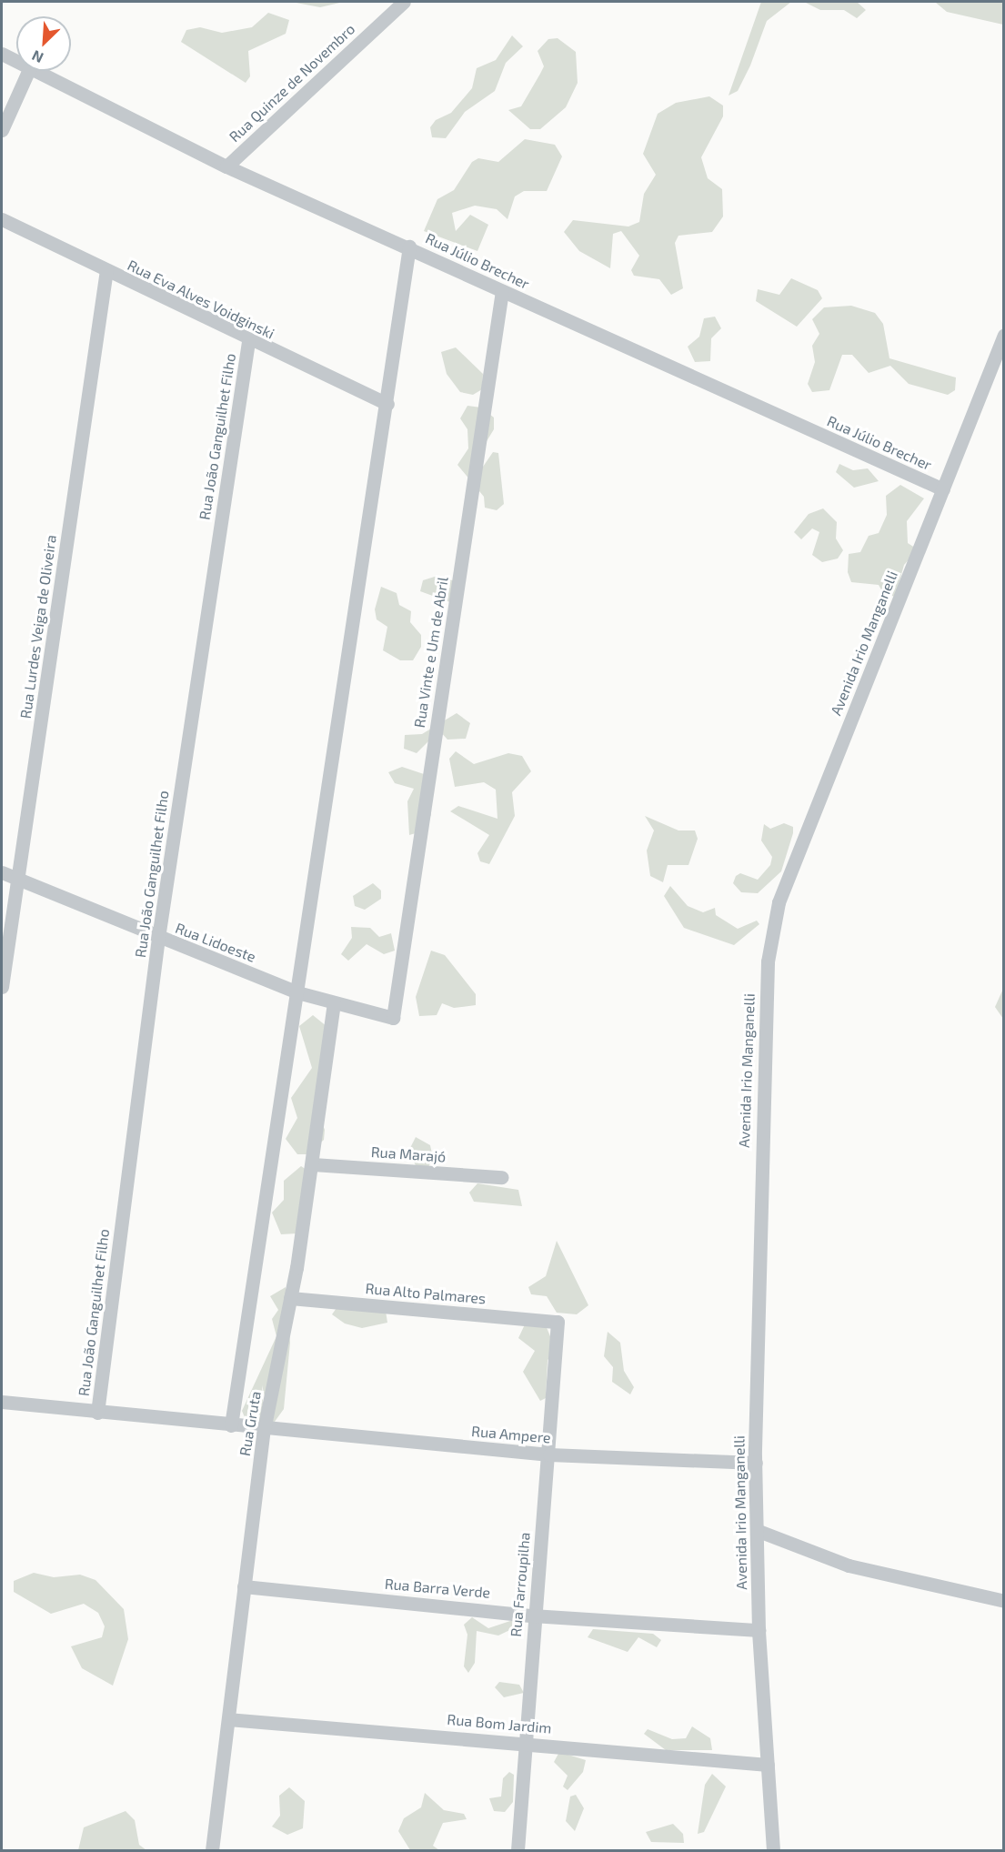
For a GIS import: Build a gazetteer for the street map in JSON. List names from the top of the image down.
{
  "streets": {
    "street": [
      "Rua Quinze de Novembro",
      "Rua Júlio Brecher",
      "Rua Eva Alves Voidginski",
      "Rua João Ganguilhet Filho",
      "Rua Lurdes Veiga de Oliveira",
      "Avenida Irio Manganelli",
      "Rua Vinte e Um de Abril",
      "Rua Lidoeste",
      "Rua Marajó",
      "Rua Alto Palmares",
      "Rua Gruta",
      "Rua Ampere",
      "Rua Farroupilha",
      "Rua Barra Verde",
      "Rua Bom Jardim"
    ]
  },
  "crossings": [
    ["Rua Quinze de Novembro", "Rua Júlio Brecher"],
    ["Rua Júlio Brecher", "Avenida Irio Manganelli"],
    ["Rua Júlio Brecher", "Rua Vinte e Um de Abril"],
    ["Rua Júlio Brecher", "Rua Gruta"],
    ["Rua Eva Alves Voidginski", "Rua João Ganguilhet Filho"],
    ["Rua Eva Alves Voidginski", "Rua Lurdes Veiga de Oliveira"],
    ["Rua Eva Alves Voidginski", "Rua Gruta"],
    ["Rua João Ganguilhet Filho", "Rua Lidoeste"],
    ["Rua João Ganguilhet Filho", "Rua Ampere"],
    ["Rua Lurdes Veiga de Oliveira", "Rua Lidoeste"],
    ["Avenida Irio Manganelli", "Rua Ampere"],
    ["Avenida Irio Manganelli", "Rua Barra Verde"],
    ["Avenida Irio Manganelli", "Rua Bom Jardim"],
    ["Rua Vinte e Um de Abril", "Rua Lidoeste"],
    ["Rua Lidoeste", "Rua Gruta"],
    ["Rua Marajó", "Rua Gruta"],
    ["Rua Alto Palmares", "Rua Gruta"],
    ["Rua Alto Palmares", "Rua Farroupilha"],
    ["Rua Gruta", "Rua Ampere"],
    ["Rua Gruta", "Rua Barra Verde"],
    ["Rua Gruta", "Rua Bom Jardim"],
    ["Rua Ampere", "Rua Farroupilha"],
    ["Rua Farroupilha", "Rua Barra Verde"],
    ["Rua Farroupilha", "Rua Bom Jardim"]
  ],
  "north": "bottom left"
}
